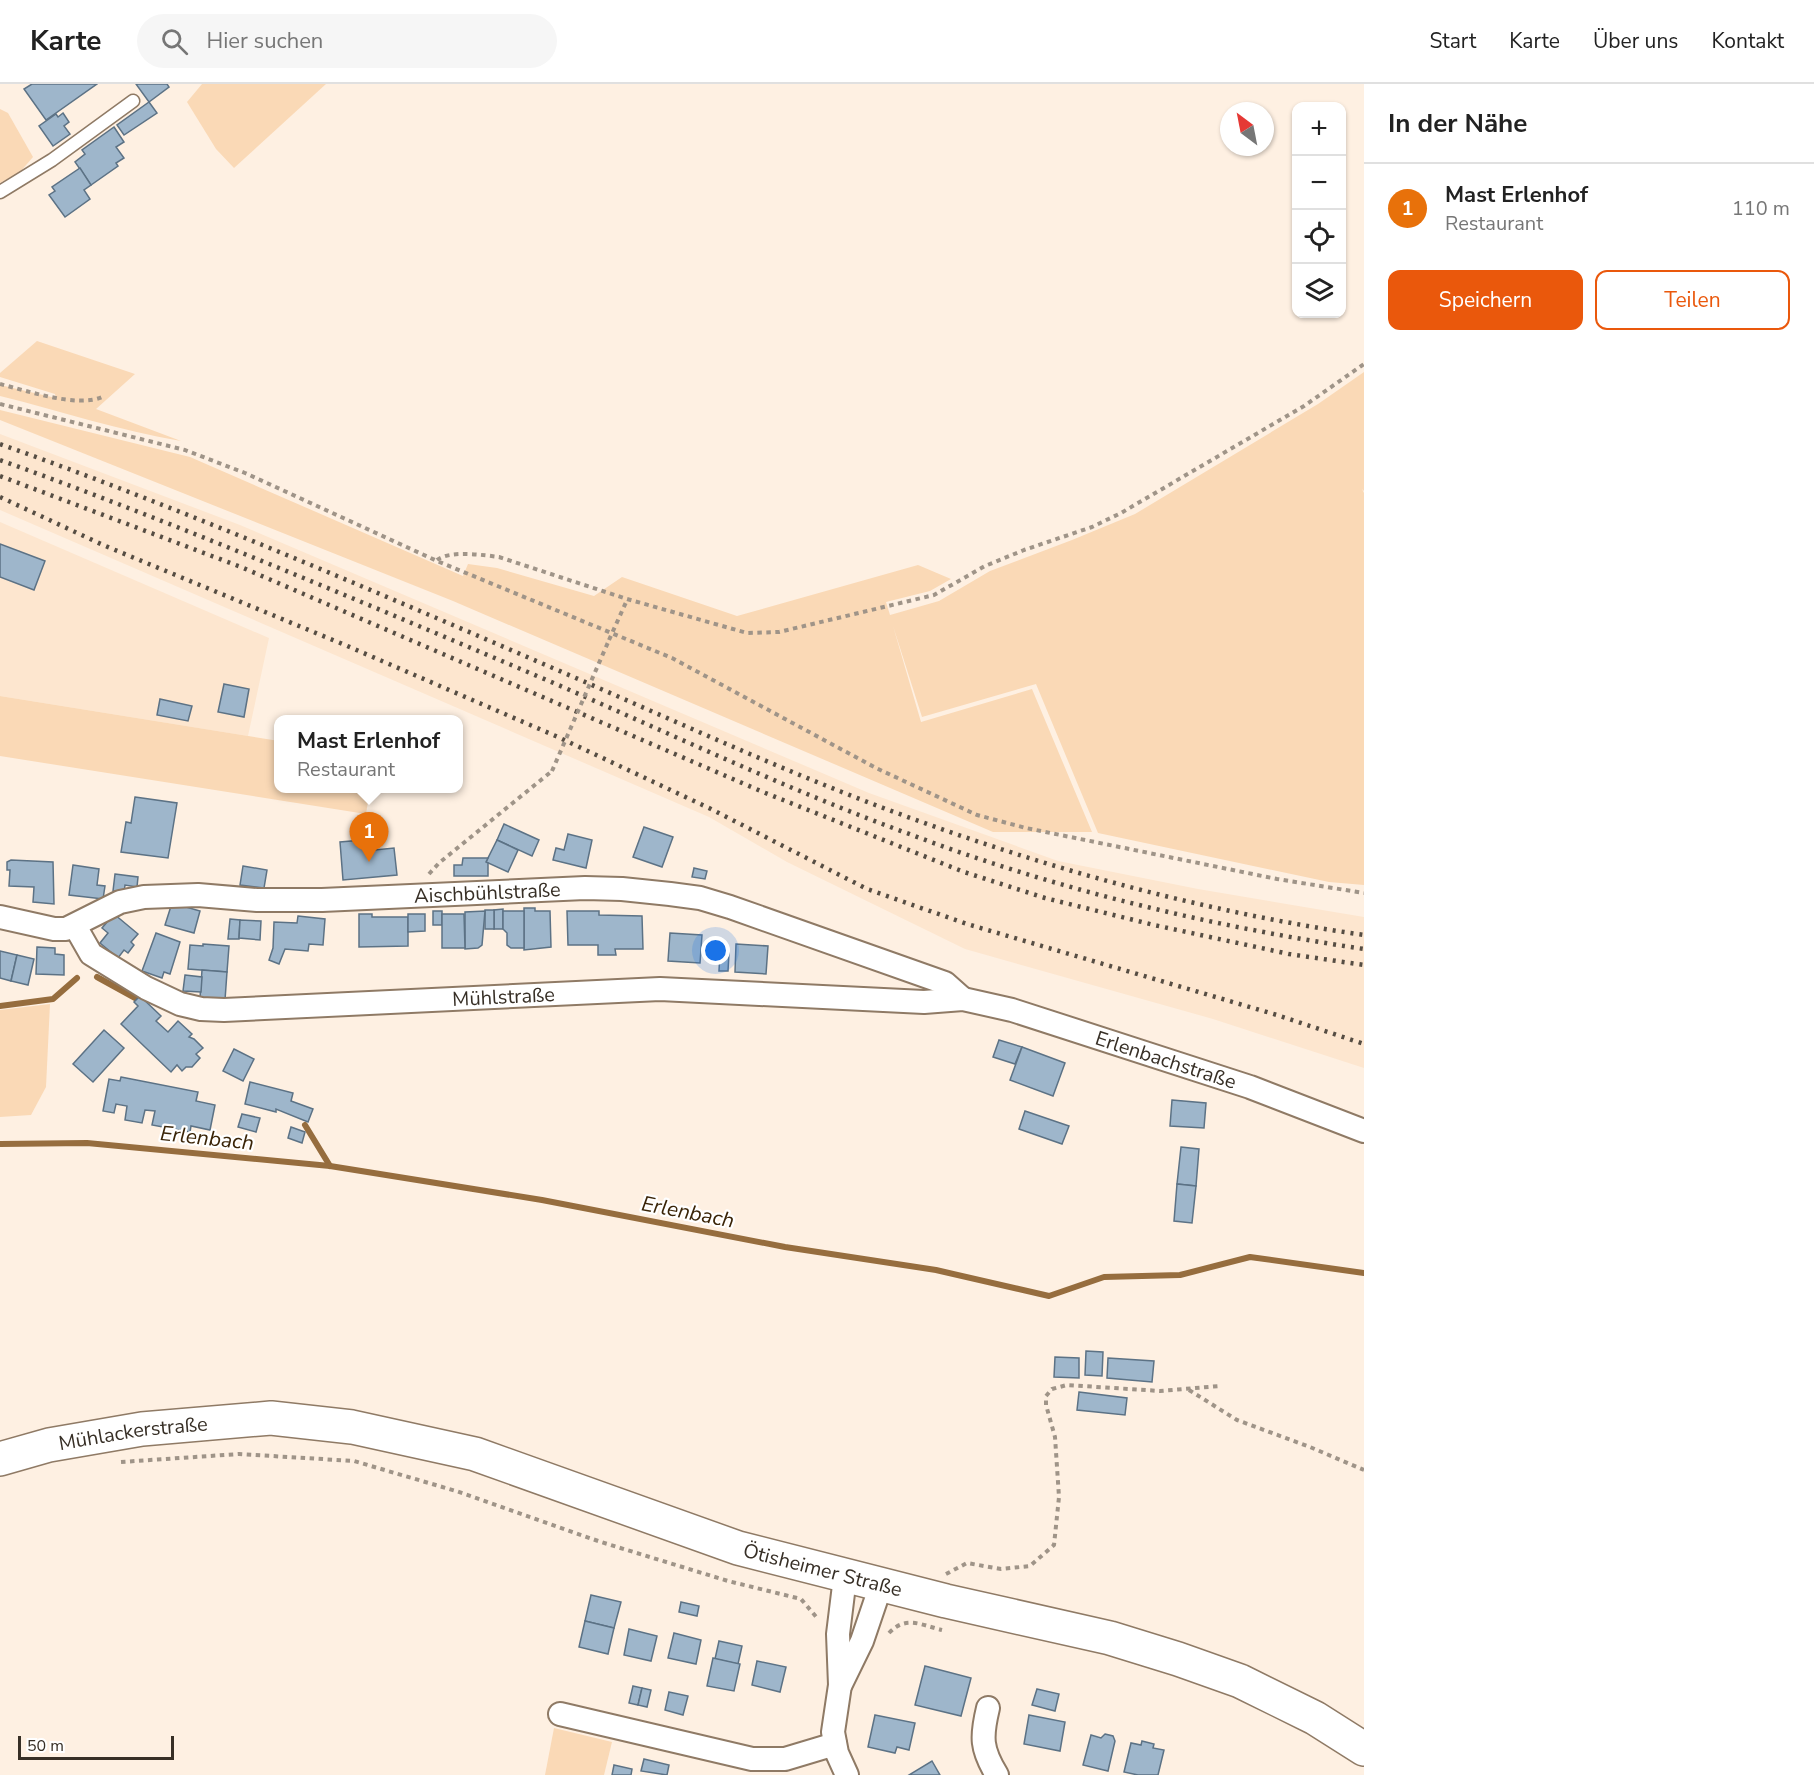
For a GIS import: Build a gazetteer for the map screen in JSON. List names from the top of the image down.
{
  "streets": {
    "main road": ["Mühlackerstraße", "Ötisheimer Straße"],
    "street": ["Aischbühlstraße", "Mühlstraße", "Erlenbachstraße"]
  },
  "crossings": [
    ["Aischbühlstraße", "Mühlstraße"],
    ["Aischbühlstraße", "Erlenbachstraße"],
    ["Mühlstraße", "Erlenbachstraße"],
    ["Mühlackerstraße", "Ötisheimer Straße"]
  ],
  "water": ["Erlenbach"],
  "scale_bar": "50 m",
  "north": "top left",
  "page": {
    "header": "Karte",
    "search": "Hier suchen",
    "nav": [
      "Start",
      "Karte",
      "Über uns",
      "Kontakt"
    ],
    "heading": "In der Nähe",
    "map_buttons": ["+", "−"],
    "list": [
      {
        "mark": "1",
        "name": "Mast Erlenhof",
        "note": "Restaurant",
        "value": "110 m"
      }
    ],
    "buttons": ["Speichern", "Teilen"],
    "popup": ["Mast Erlenhof", "Restaurant"],
    "pins": "1",
    "scale": "50 m"
  }
}
